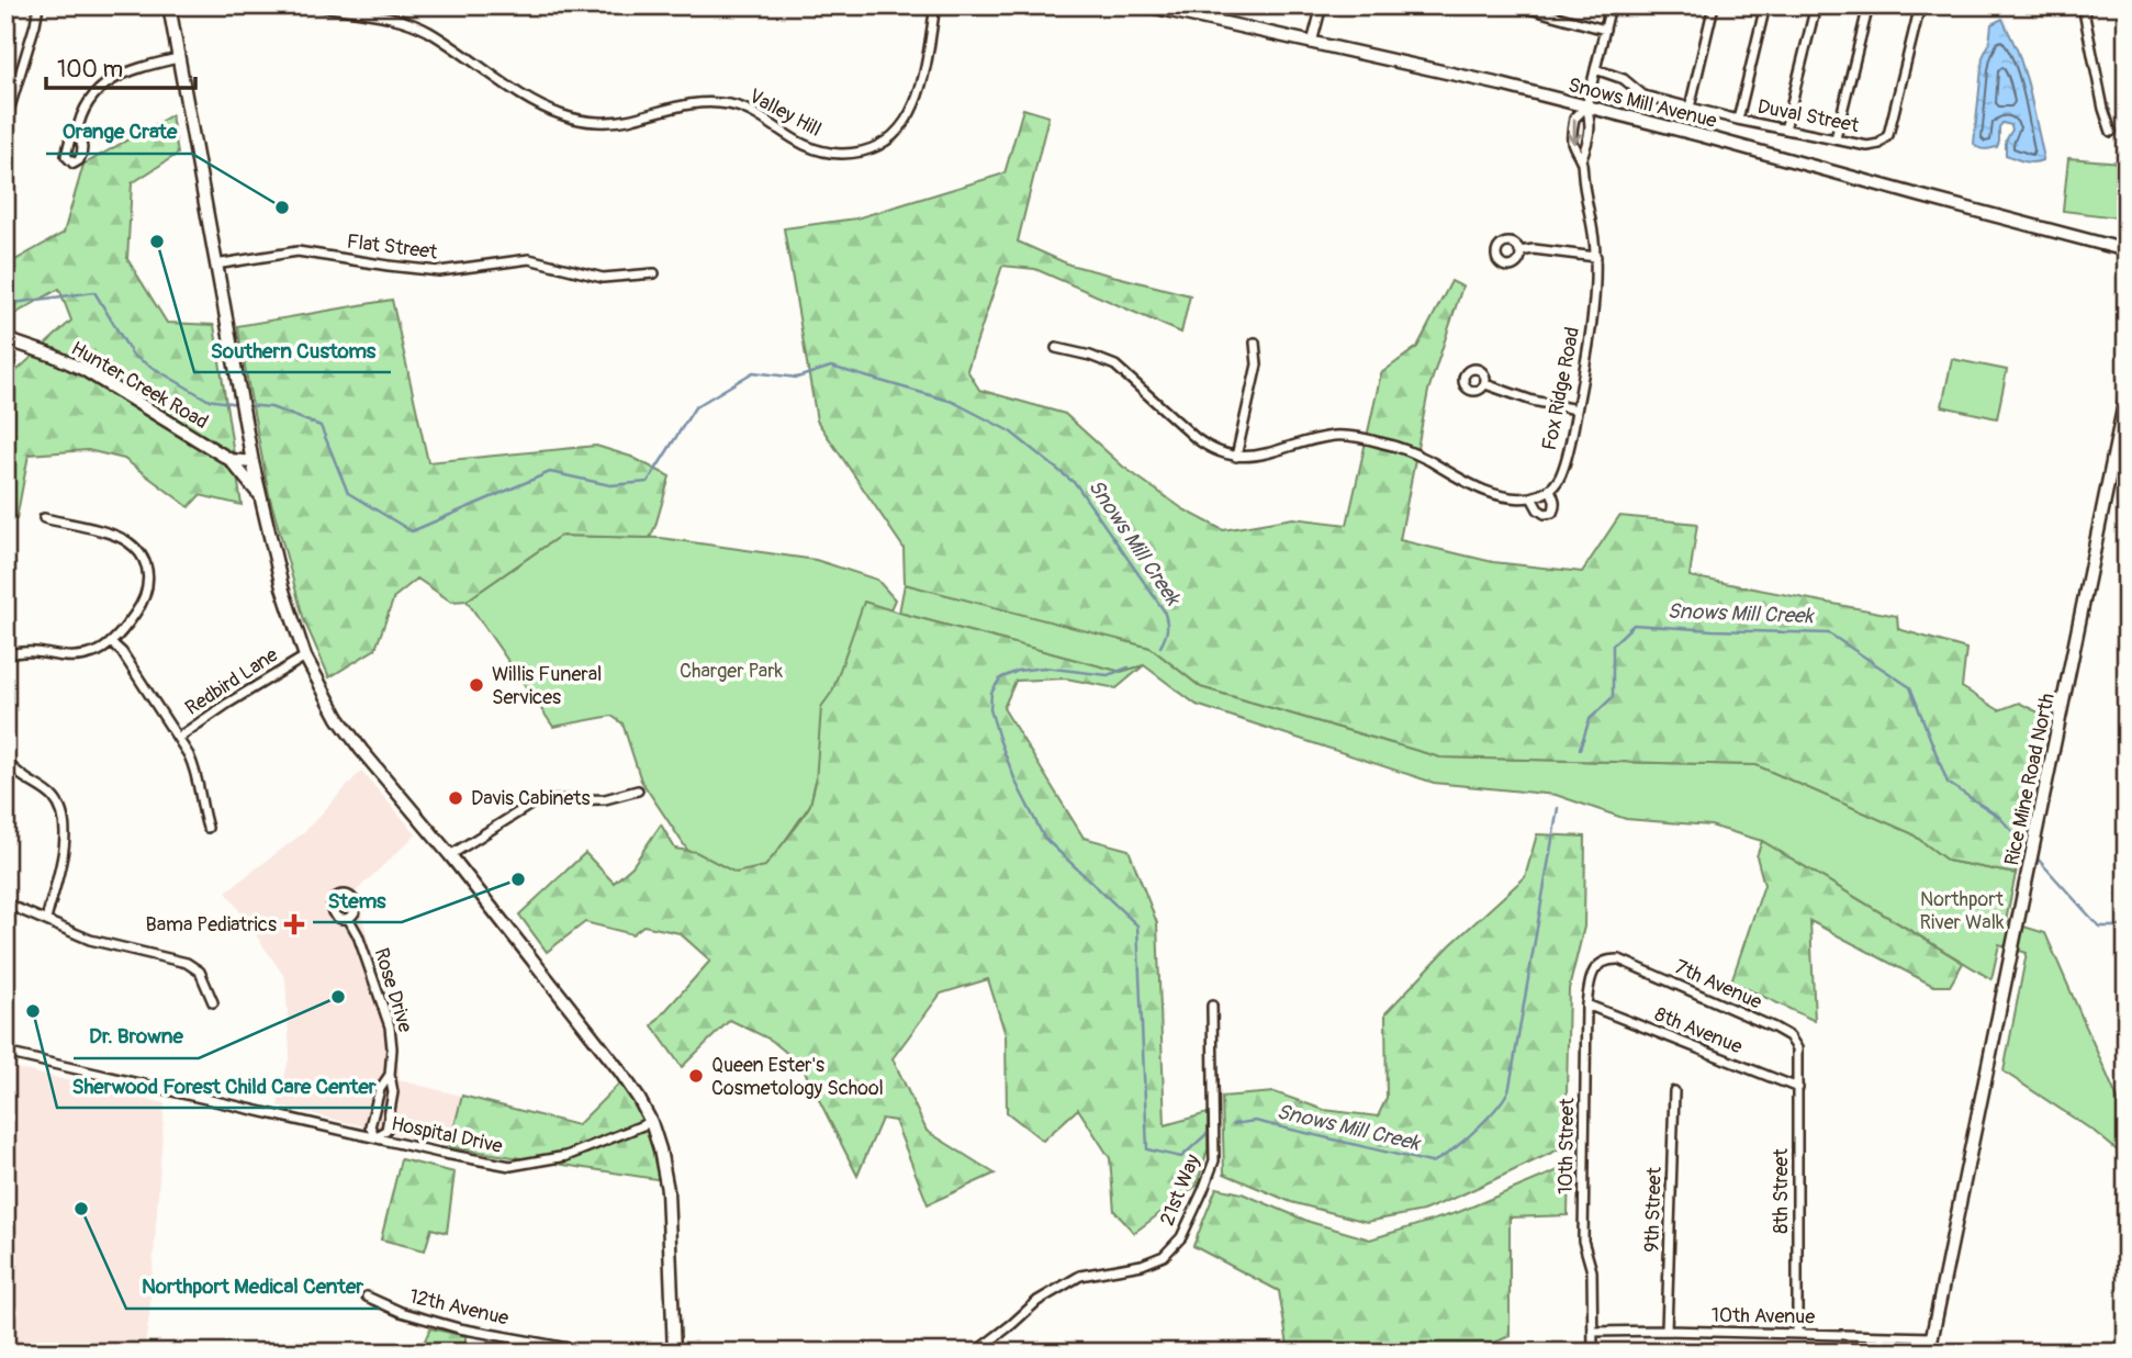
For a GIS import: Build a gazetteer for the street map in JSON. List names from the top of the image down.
{
  "streets": {
    "main road": ["Snows Mill Avenue", "Hunter Creek Road", "Rice Mine Road North"],
    "street": [
      "Valley Hill",
      "Duval Street",
      "Flat Street",
      "Fox Ridge Road",
      "Redbird Lane",
      "7th Avenue",
      "Rose Drive",
      "8th Avenue",
      "Hospital Drive",
      "10th Street",
      "21st Way",
      "8th Street",
      "9th Street",
      "12th Avenue",
      "10th Avenue"
    ]
  },
  "crossings": [
    ["Snows Mill Avenue", "Fox Ridge Road"],
    ["Rice Mine Road North", "10th Avenue"],
    ["7th Avenue", "10th Street"],
    ["7th Avenue", "8th Street"],
    ["Rose Drive", "Hospital Drive"],
    ["8th Avenue", "10th Street"],
    ["8th Avenue", "8th Street"],
    ["10th Street", "10th Avenue"],
    ["8th Street", "10th Avenue"],
    ["9th Street", "10th Avenue"]
  ],
  "water": ["Snows Mill Creek"],
  "parks": ["Charger Park", "Northport River Walk"],
  "places": {
    "other": [
      "Orange Crate",
      "Southern Customs",
      "Willis Funeral Services",
      "Davis Cabinets",
      "Stems",
      "Dr. Browne",
      "Sherwood Forest Child Care Center",
      "Queen Ester's Cosmetology School",
      "Northport Medical Center"
    ],
    "health": ["Bama Pediatrics"]
  },
  "scale_bar": "100 m"
}
